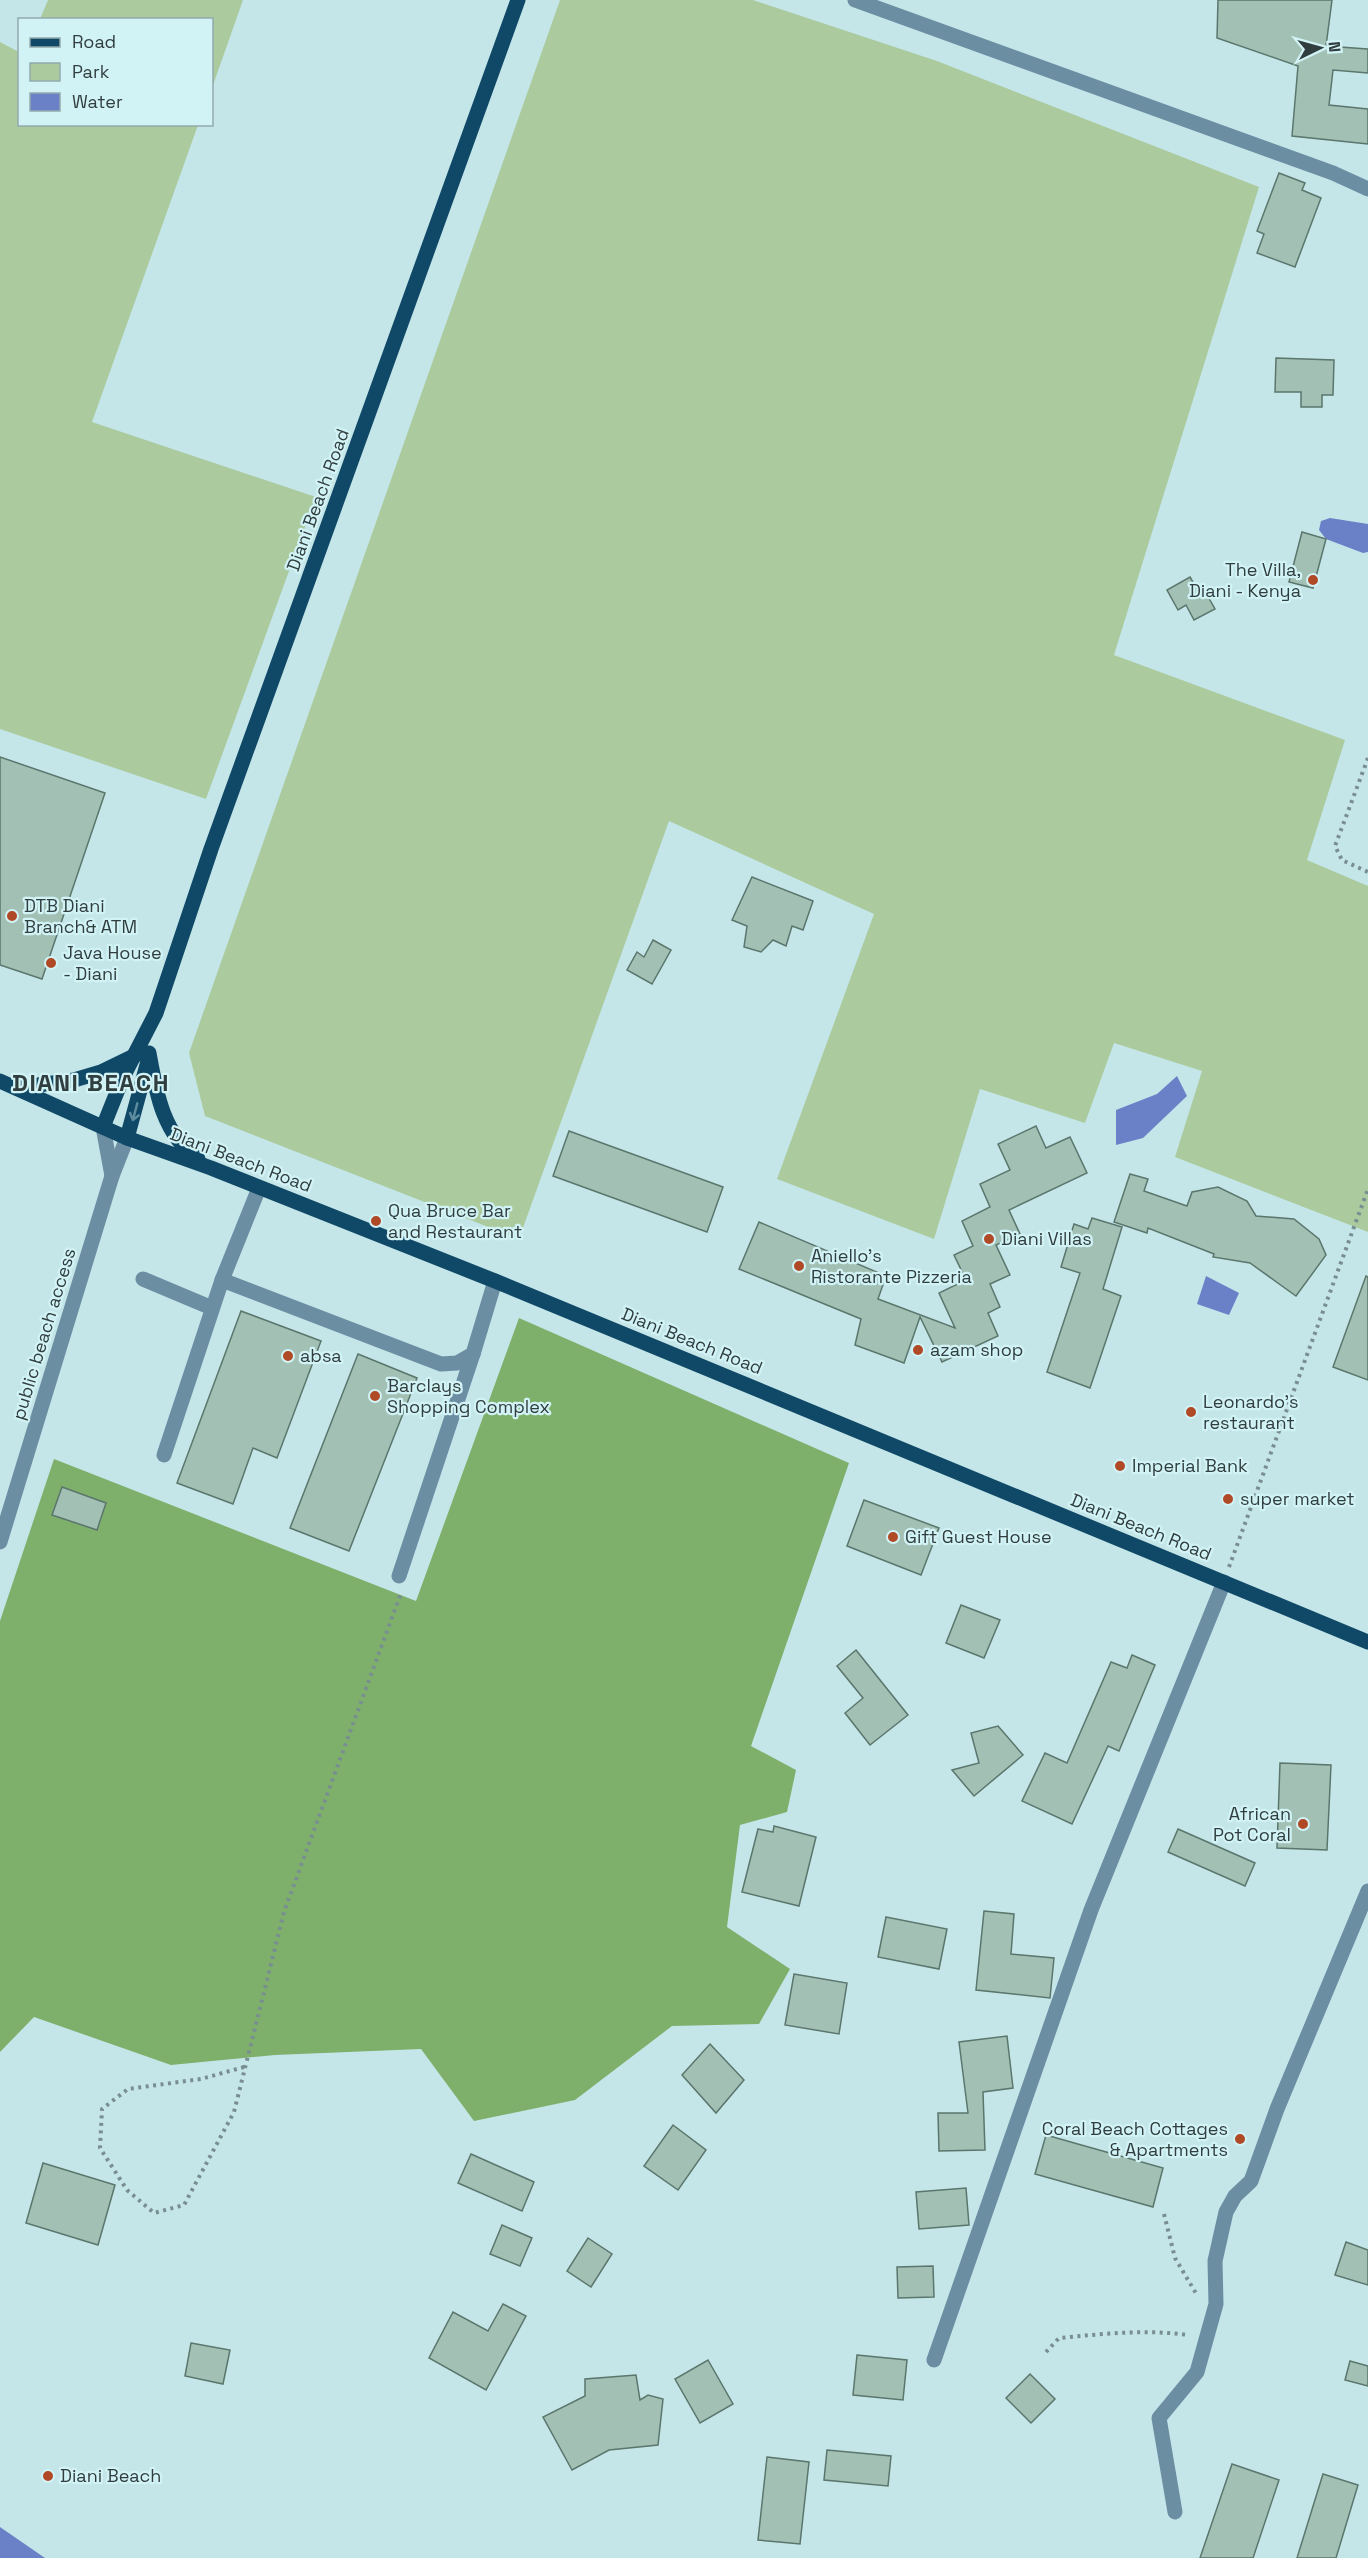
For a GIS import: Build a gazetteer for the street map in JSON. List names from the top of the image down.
{
  "streets": {
    "main road": ["Diani Beach Road"],
    "street": ["public beach access"]
  },
  "crossings": [
    ["Diani Beach Road", "public beach access"]
  ],
  "districts": ["DIANI BEACH"],
  "places": [
    "The Villa, Diani - Kenya",
    "DTB Diani Branch& ATM",
    "Java House - Diani",
    "Qua Bruce Bar and Restaurant",
    "Diani Villas",
    "Aniello's Ristorante Pizzeria",
    "azam shop",
    "absa",
    "Barclays Shopping Complex",
    "Leonardo's restaurant",
    "Imperial Bank",
    "super market",
    "Gift Guest House",
    "African Pot Coral",
    "Coral Beach Cottages & Apartments",
    "Diani Beach"
  ],
  "legend": ["Road", "Park", "Water"],
  "north": "right"
}
